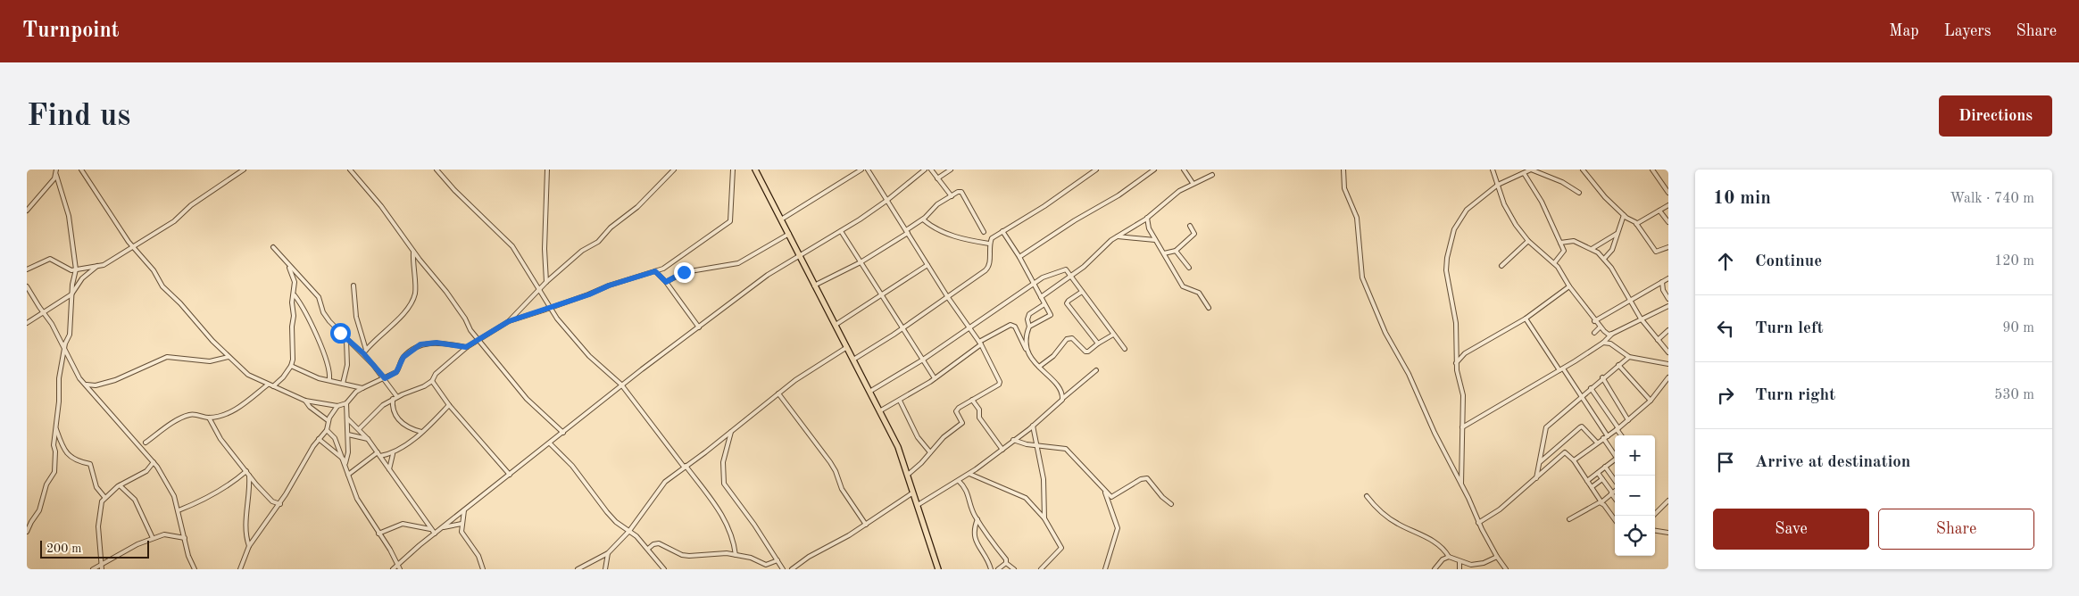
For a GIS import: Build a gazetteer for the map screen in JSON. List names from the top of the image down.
{
  "scale_bar": "200 m",
  "page": {
    "header": "Turnpoint",
    "nav": ["Map", "Layers", "Share"],
    "buttons": [
      "Directions",
      ["Save", "Share"]
    ],
    "title": "Find us",
    "heading": ["10 min", "Walk · 740 m"],
    "list": [
      ["Continue", "120 m"],
      ["Turn left", "90 m"],
      ["Turn right", "530 m"],
      "Arrive at destination"
    ],
    "map_buttons": ["+", "−"],
    "scale": "200 m"
  }
}
